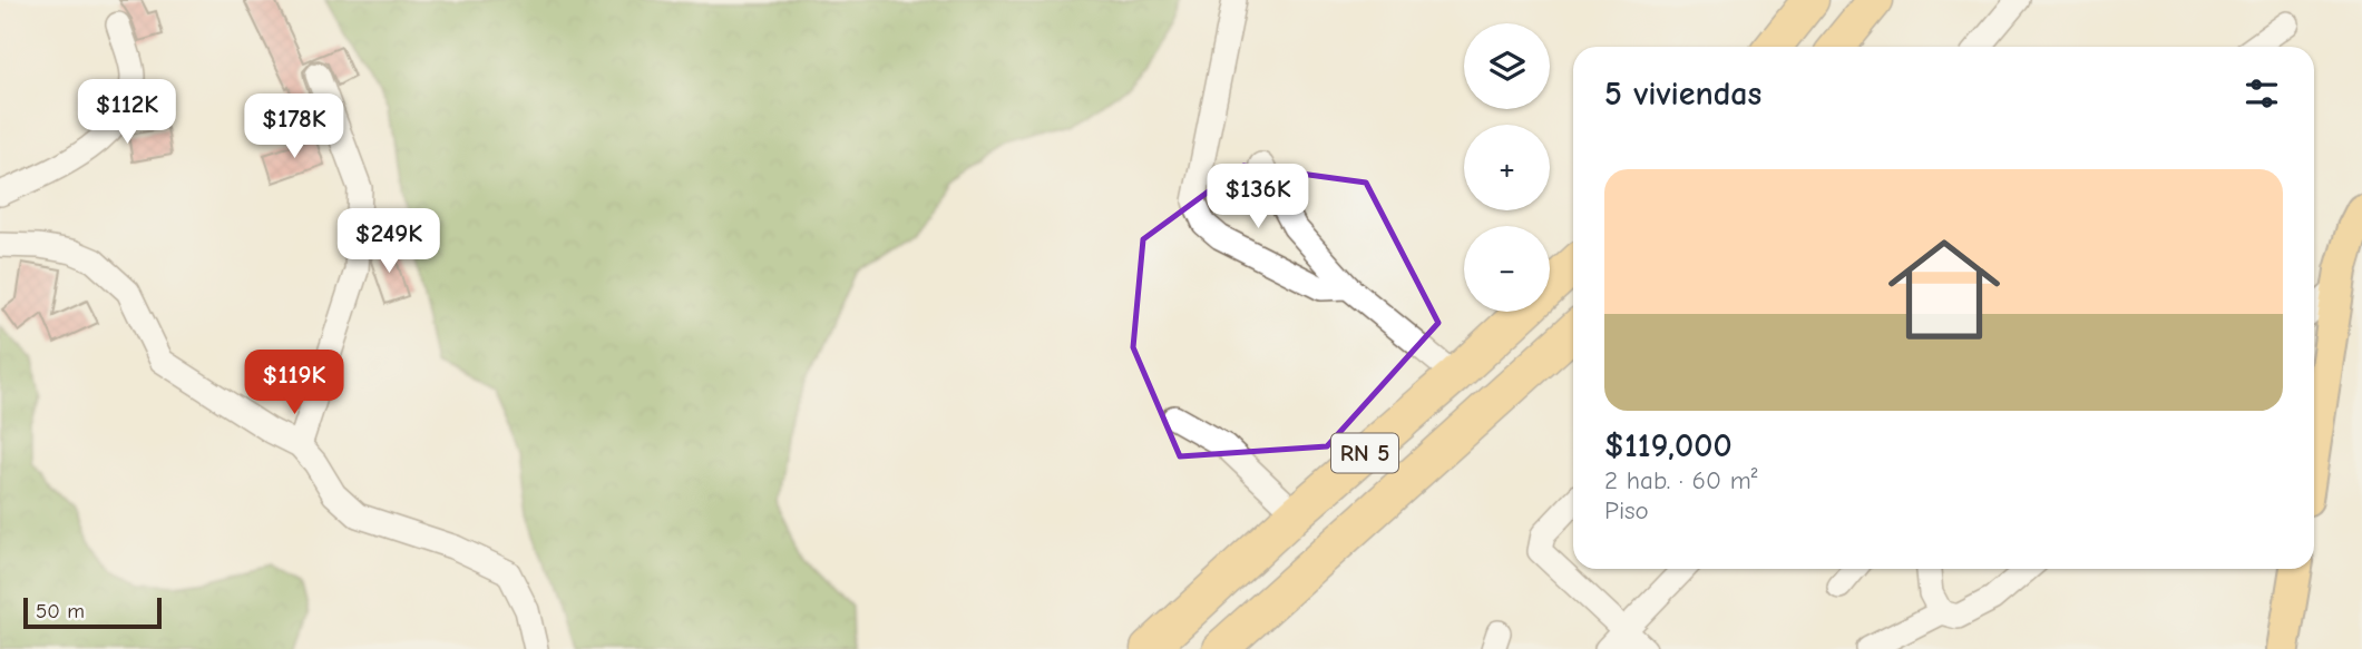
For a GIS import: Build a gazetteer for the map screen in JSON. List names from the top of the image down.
{
  "streets": {
    "highway": ["RN 5"]
  },
  "scale_bar": "50 m",
  "page": {
    "map_buttons": ["+", "−"],
    "heading": "5 viviendas",
    "price": [
      "$112K",
      "$178K",
      "$136K",
      "$249K",
      "$119K"
    ],
    "list": [
      {
        "name": "$119,000",
        "note": "2 hab. · 60 m² · Piso"
      }
    ],
    "scale": "50 m"
  }
}
